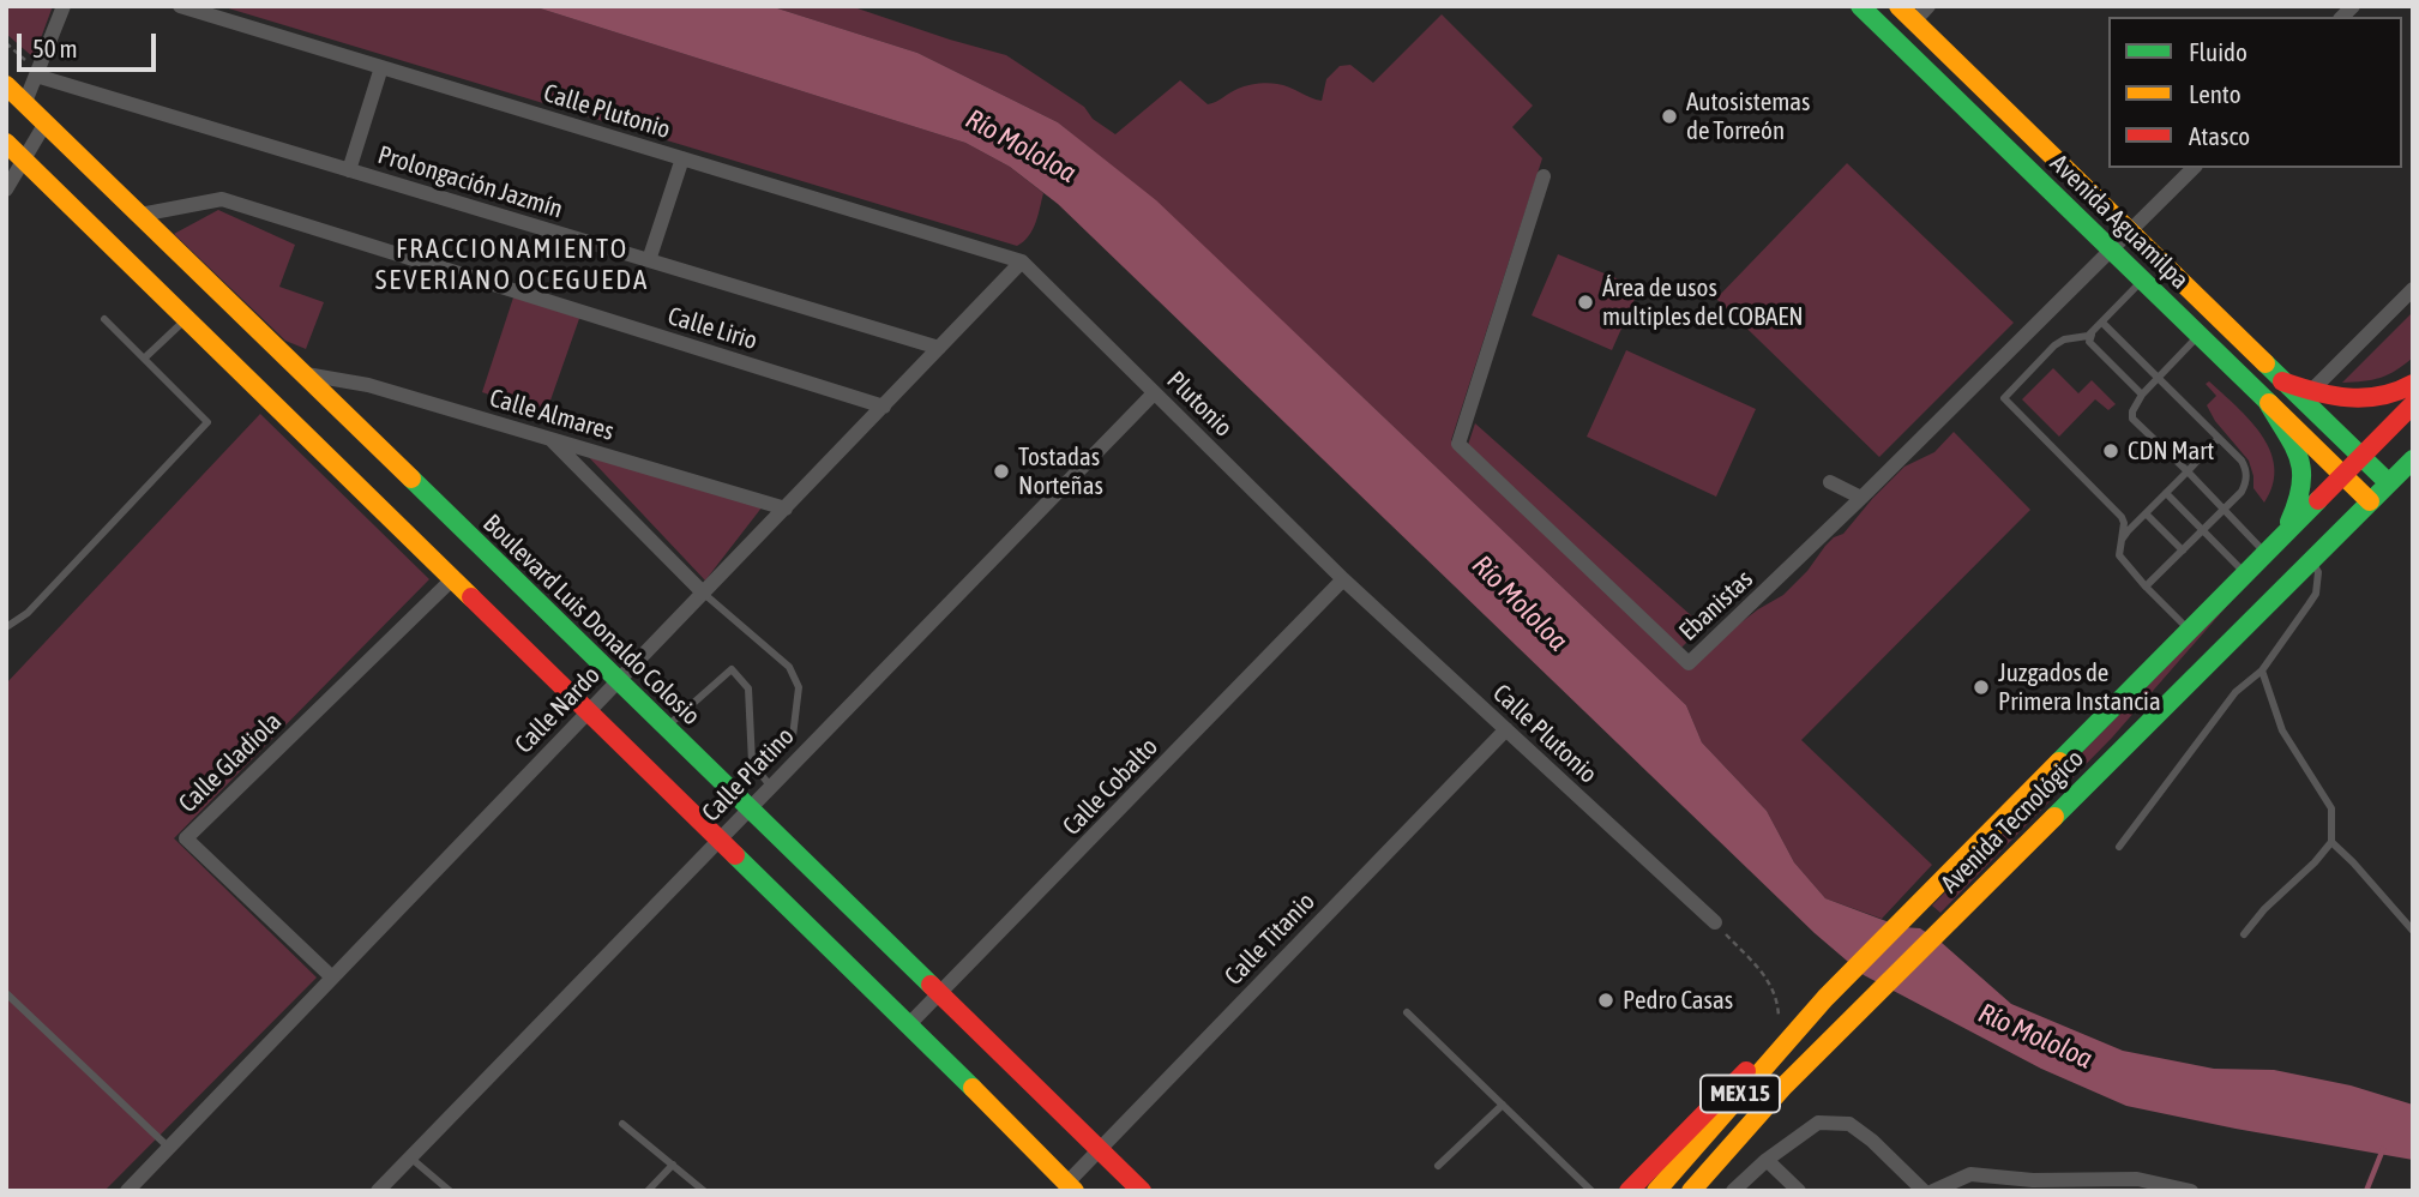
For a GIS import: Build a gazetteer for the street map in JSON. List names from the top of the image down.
{
  "streets": {
    "main road": [
      "Avenida Aguamilpa",
      "Boulevard Luis Donaldo Colosio",
      "Avenida Tecnológico",
      "MEX 15"
    ],
    "street": [
      "Calle Plutonio",
      "Prolongación Jazmín",
      "Calle Lirio",
      "Plutonio",
      "Calle Almares",
      "Ebanistas",
      "Calle Nardo",
      "Calle Gladiola",
      "Calle Platino",
      "Calle Cobalto",
      "Calle Titanio"
    ]
  },
  "crossings": [
    ["Calle Plutonio", "Plutonio"],
    ["Calle Plutonio", "Calle Nardo"],
    ["Calle Plutonio", "Calle Cobalto"],
    ["Calle Plutonio", "Calle Titanio"],
    ["Prolongación Jazmín", "Calle Nardo"],
    ["Avenida Aguamilpa", "Ebanistas"],
    ["Avenida Aguamilpa", "Avenida Tecnológico"],
    ["Calle Lirio", "Boulevard Luis Donaldo Colosio"],
    ["Calle Lirio", "Calle Nardo"],
    ["Plutonio", "Calle Nardo"],
    ["Plutonio", "Calle Platino"],
    ["Plutonio", "Calle Cobalto"],
    ["Calle Almares", "Boulevard Luis Donaldo Colosio"],
    ["Calle Almares", "Calle Nardo"],
    ["Boulevard Luis Donaldo Colosio", "Calle Nardo"],
    ["Boulevard Luis Donaldo Colosio", "Calle Platino"],
    ["Boulevard Luis Donaldo Colosio", "Calle Cobalto"],
    ["Boulevard Luis Donaldo Colosio", "Calle Titanio"],
    ["Calle Nardo", "Calle Gladiola"]
  ],
  "districts": ["FRACCIONAMIENTO SEVERIANO OCEGUEDA"],
  "water": ["Río Mololoa"],
  "places": [
    "Autosistemas de Torreón",
    "Área de usos multiples del COBAEN",
    "CDN Mart",
    "Tostadas Norteñas",
    "Juzgados de Primera Instancia",
    "Pedro Casas"
  ],
  "legend": ["Fluido", "Lento", "Atasco"],
  "scale_bar": "50 m"
}
